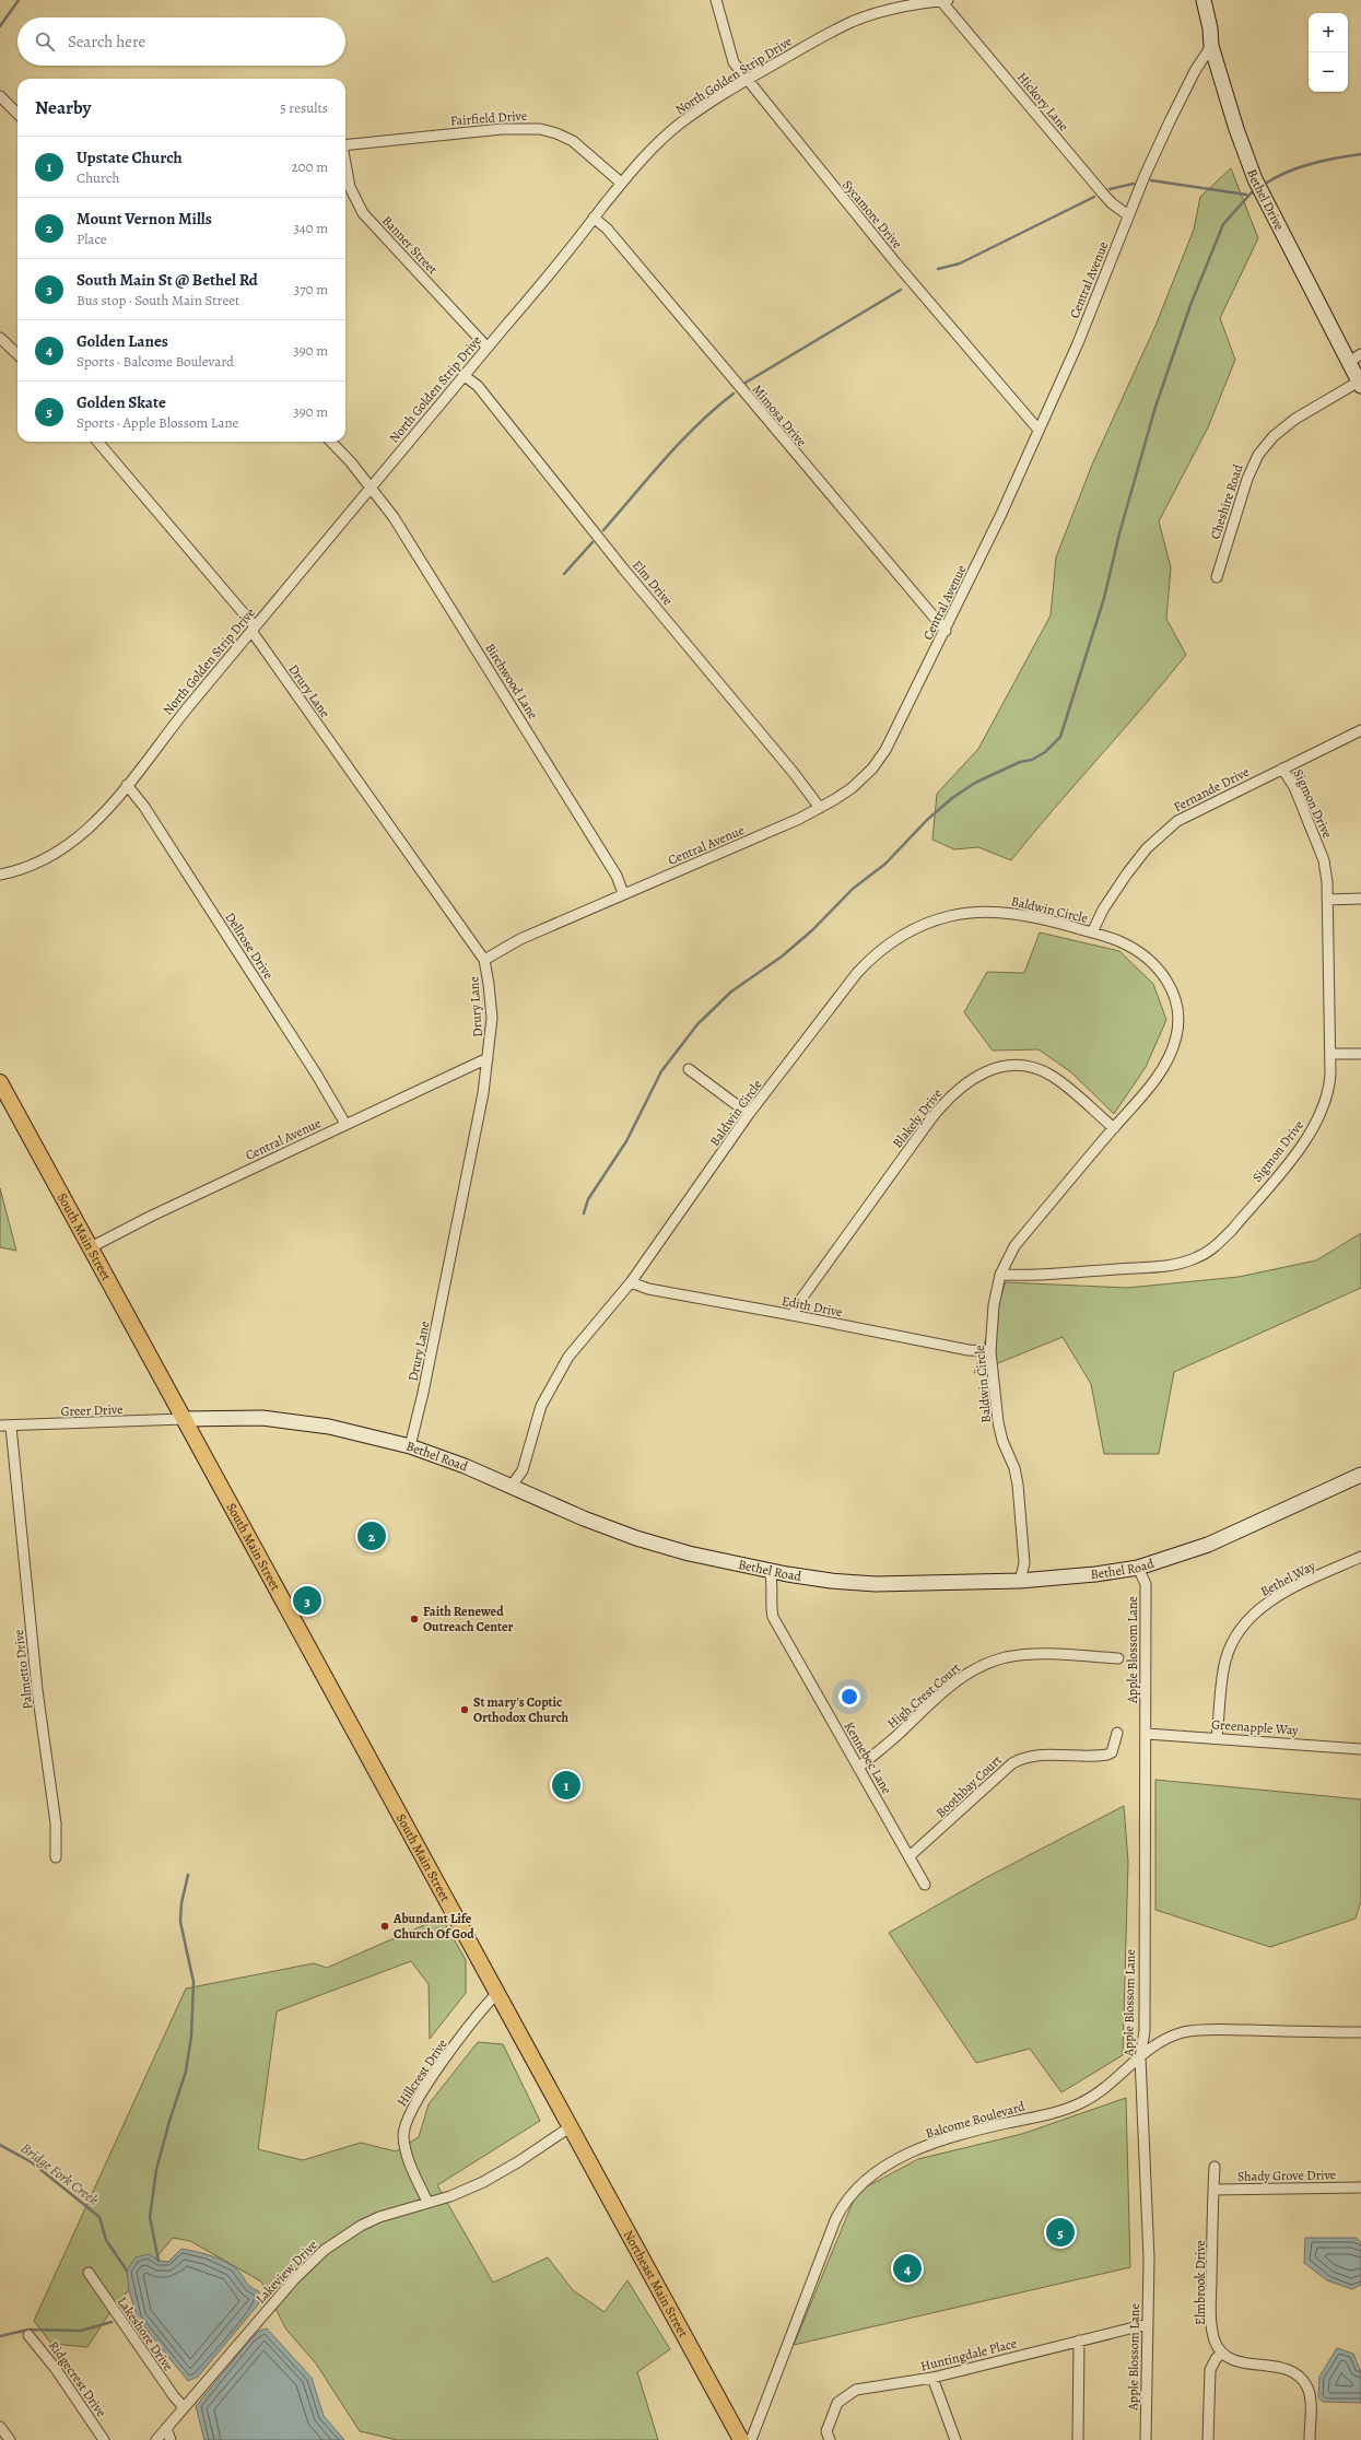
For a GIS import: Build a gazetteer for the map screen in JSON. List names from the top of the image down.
{
  "streets": {
    "main road": ["South Main Street", "Northeast Main Street"],
    "street": [
      "North Golden Strip Drive",
      "Hickory Lane",
      "Fairfield Drive",
      "Bethel Drive",
      "Sycamore Drive",
      "Banner Street",
      "Central Avenue",
      "Mimosa Drive",
      "Cheshire Road",
      "Elm Drive",
      "Birchwood Lane",
      "Drury Lane",
      "Fernande Drive",
      "Sigmon Drive",
      "Baldwin Circle",
      "Dellrose Drive",
      "Blakely Drive",
      "Edith Drive",
      "Greer Drive",
      "Bethel Road",
      "Bethel Way",
      "Apple Blossom Lane",
      "Palmetto Drive",
      "High Crest Court",
      "Greenapple Way",
      "Kennebec Lane",
      "Boothbay Court",
      "Hillcrest Drive",
      "Balcome Boulevard",
      "Shady Grove Drive",
      "Lakeview Drive",
      "Elmbrook Drive",
      "Lakeshore Drive",
      "Huntingdale Place",
      "Ridgecrest Drive"
    ]
  },
  "crossings": [
    ["North Golden Strip Drive", "Hickory Lane"],
    ["North Golden Strip Drive", "Fairfield Drive"],
    ["North Golden Strip Drive", "Sycamore Drive"],
    ["North Golden Strip Drive", "Banner Street"],
    ["North Golden Strip Drive", "Mimosa Drive"],
    ["North Golden Strip Drive", "Elm Drive"],
    ["North Golden Strip Drive", "Birchwood Lane"],
    ["North Golden Strip Drive", "Drury Lane"],
    ["North Golden Strip Drive", "Dellrose Drive"],
    ["Hickory Lane", "Central Avenue"],
    ["Bethel Drive", "Central Avenue"],
    ["Bethel Drive", "Cheshire Road"],
    ["Sycamore Drive", "Central Avenue"],
    ["Central Avenue", "Mimosa Drive"],
    ["Central Avenue", "Elm Drive"],
    ["Central Avenue", "Birchwood Lane"],
    ["Central Avenue", "Drury Lane"],
    ["Central Avenue", "Dellrose Drive"],
    ["Central Avenue", "South Main Street"],
    ["Drury Lane", "Bethel Road"],
    ["Fernande Drive", "Sigmon Drive"],
    ["Fernande Drive", "Baldwin Circle"],
    ["Sigmon Drive", "Baldwin Circle"],
    ["Baldwin Circle", "Blakely Drive"],
    ["Baldwin Circle", "Edith Drive"],
    ["Baldwin Circle", "Bethel Road"],
    ["Blakely Drive", "Edith Drive"],
    ["South Main Street", "Greer Drive"],
    ["South Main Street", "Bethel Road"],
    ["South Main Street", "Hillcrest Drive"],
    ["South Main Street", "Lakeview Drive"],
    ["South Main Street", "Northeast Main Street"],
    ["Greer Drive", "Bethel Road"],
    ["Greer Drive", "Palmetto Drive"],
    ["Bethel Road", "Apple Blossom Lane"],
    ["Bethel Road", "Kennebec Lane"],
    ["Bethel Way", "Greenapple Way"],
    ["Apple Blossom Lane", "Greenapple Way"],
    ["Apple Blossom Lane", "Balcome Boulevard"],
    ["Apple Blossom Lane", "Huntingdale Place"],
    ["High Crest Court", "Kennebec Lane"],
    ["Kennebec Lane", "Boothbay Court"],
    ["Hillcrest Drive", "Lakeview Drive"],
    ["Shady Grove Drive", "Elmbrook Drive"],
    ["Lakeview Drive", "Northeast Main Street"],
    ["Lakeview Drive", "Lakeshore Drive"]
  ],
  "water": ["Bridge Fork Creek"],
  "places": ["Faith Renewed Outreach Center", "St mary's Coptic Orthodox Church", "Abundant Life Church Of God"],
  "page": {
    "map_buttons": ["+", "−"],
    "search": "Search here",
    "heading": ["Nearby", "5 results"],
    "list": [
      {
        "mark": "1",
        "name": "Upstate Church",
        "note": "Church",
        "value": "200 m"
      },
      {
        "mark": "2",
        "name": "Mount Vernon Mills",
        "note": "Place",
        "value": "340 m"
      },
      {
        "mark": "3",
        "name": "South Main St @ Bethel Rd",
        "note": "Bus stop · South Main Street",
        "value": "370 m"
      },
      {
        "mark": "4",
        "name": "Golden Lanes",
        "note": "Sports · Balcome Boulevard",
        "value": "390 m"
      },
      {
        "mark": "5",
        "name": "Golden Skate",
        "note": "Sports · Apple Blossom Lane",
        "value": "390 m"
      }
    ],
    "pins": [
      "2",
      "3",
      "1",
      "5",
      "4"
    ]
  }
}
